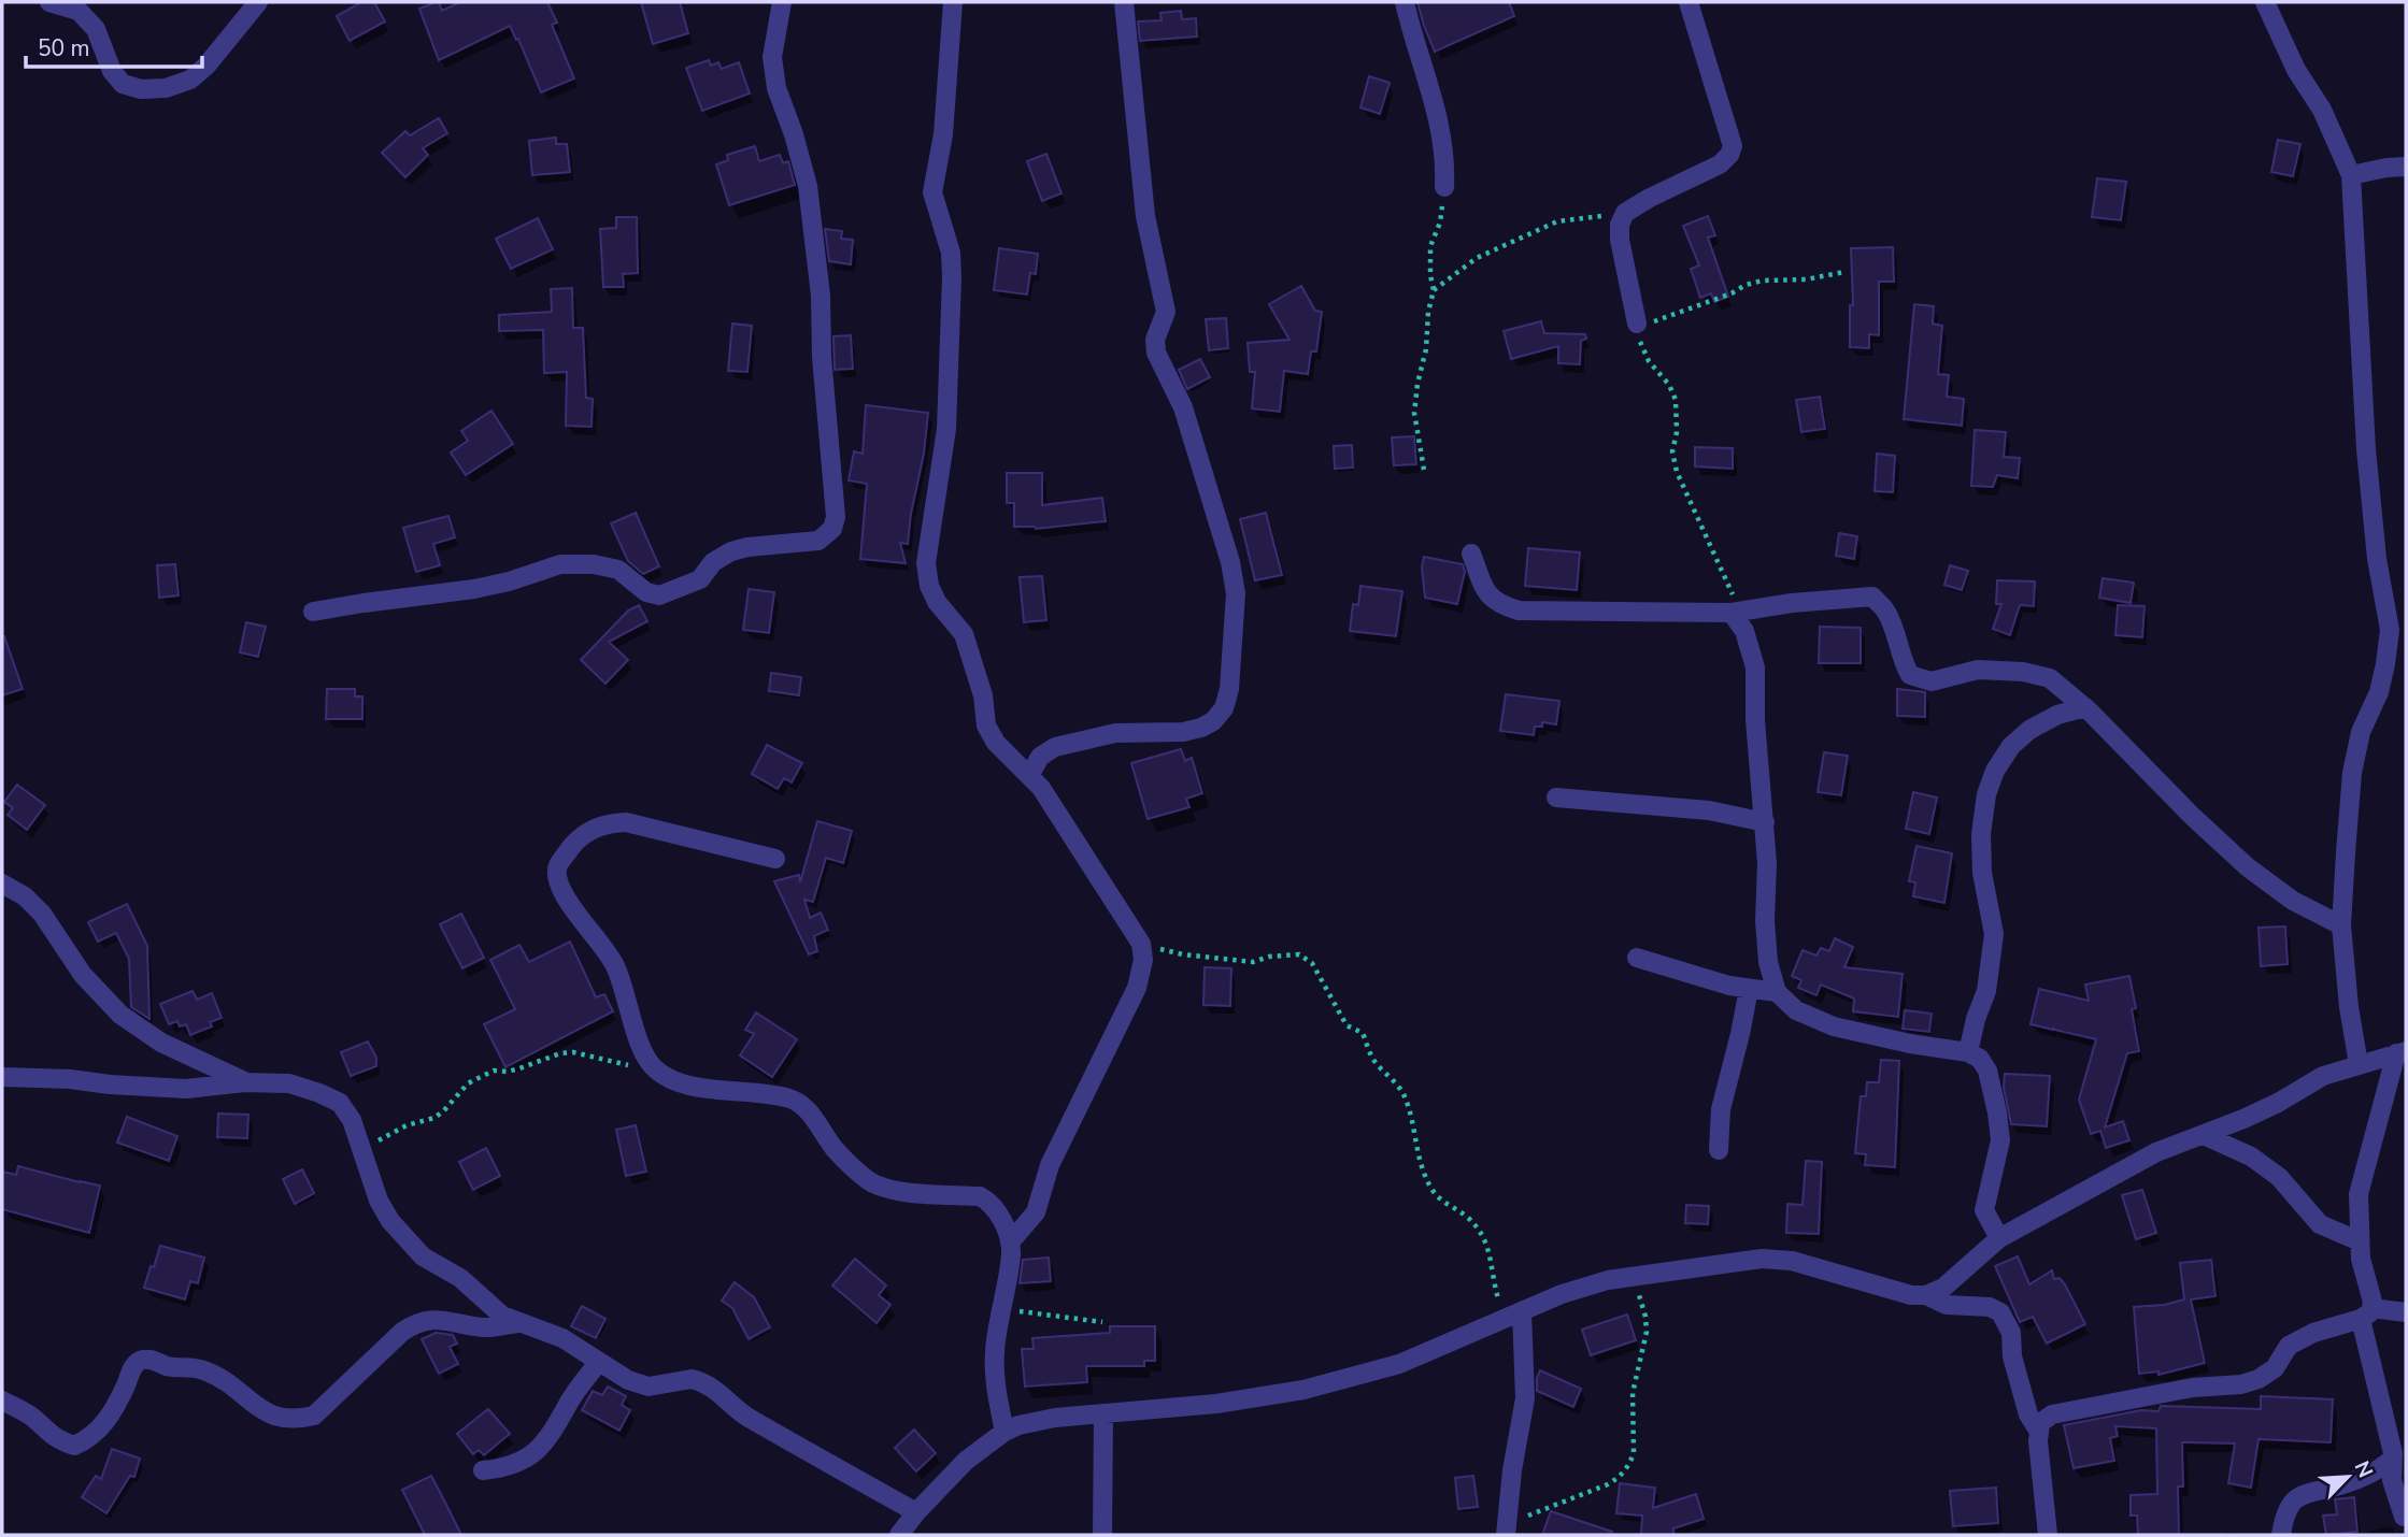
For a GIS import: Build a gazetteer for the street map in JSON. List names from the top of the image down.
{
  "scale_bar": "50 m",
  "north": "top right"
}
